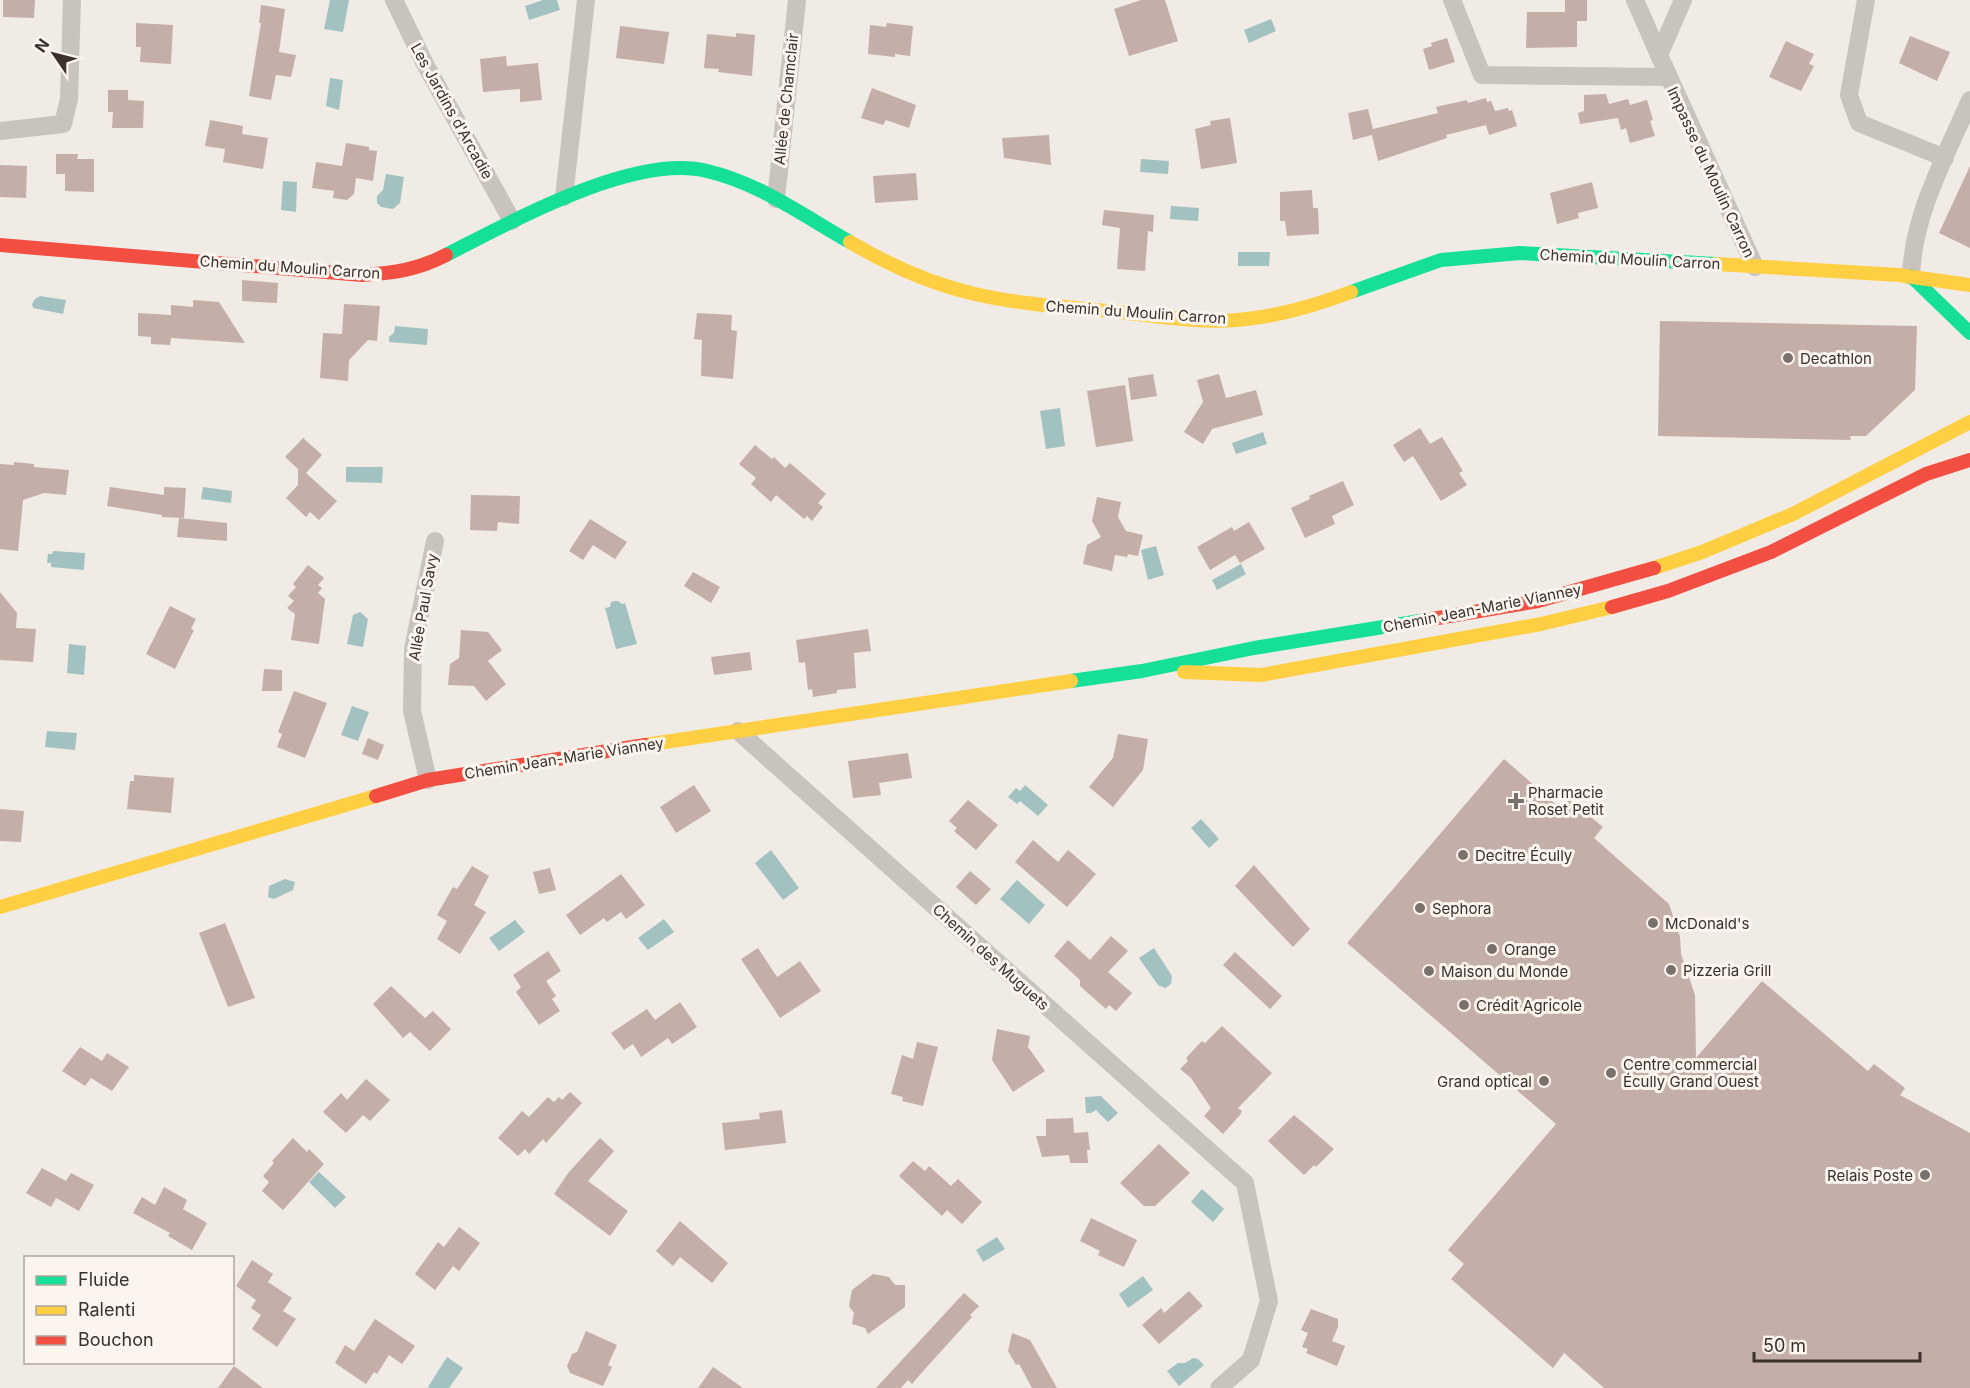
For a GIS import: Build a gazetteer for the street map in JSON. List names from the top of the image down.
{
  "streets": {
    "street": [
      "Allée de Chamclair",
      "Les Jardins d'Arcadie",
      "Impasse du Moulin Carron",
      "Chemin du Moulin Carron",
      "Allée Paul Savy",
      "Chemin Jean-Marie Vianney",
      "Chemin des Muguets"
    ]
  },
  "crossings": [
    ["Allée de Chamclair", "Chemin du Moulin Carron"],
    ["Les Jardins d'Arcadie", "Chemin du Moulin Carron"],
    ["Impasse du Moulin Carron", "Chemin du Moulin Carron"],
    ["Allée Paul Savy", "Chemin Jean-Marie Vianney"],
    ["Chemin Jean-Marie Vianney", "Chemin des Muguets"]
  ],
  "places": {
    "other": [
      "Decathlon",
      "Decitre Écully",
      "Sephora",
      "McDonald's",
      "Orange",
      "Pizzeria Grill",
      "Maison du Monde",
      "Crédit Agricole",
      "Centre commercial Écully Grand Ouest",
      "Grand optical",
      "Relais Poste"
    ],
    "health": ["Pharmacie Roset Petit"]
  },
  "legend": ["Fluide", "Ralenti", "Bouchon"],
  "scale_bar": "50 m",
  "north": "top left"
}
